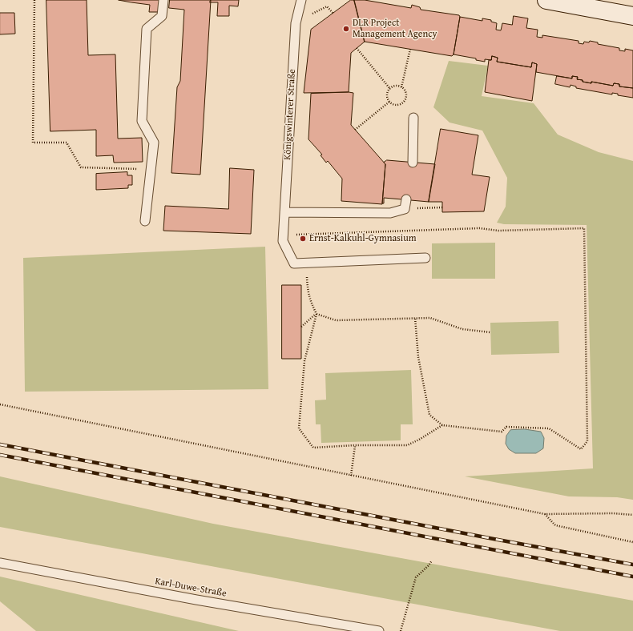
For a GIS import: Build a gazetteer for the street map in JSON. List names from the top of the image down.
{
  "streets": {
    "lane": ["Königswinterer Straße", "Karl-Duwe-Straße"]
  },
  "places": ["DLR Project Management Agency", "Ernst-Kalkuhl-Gymnasium"]
}
